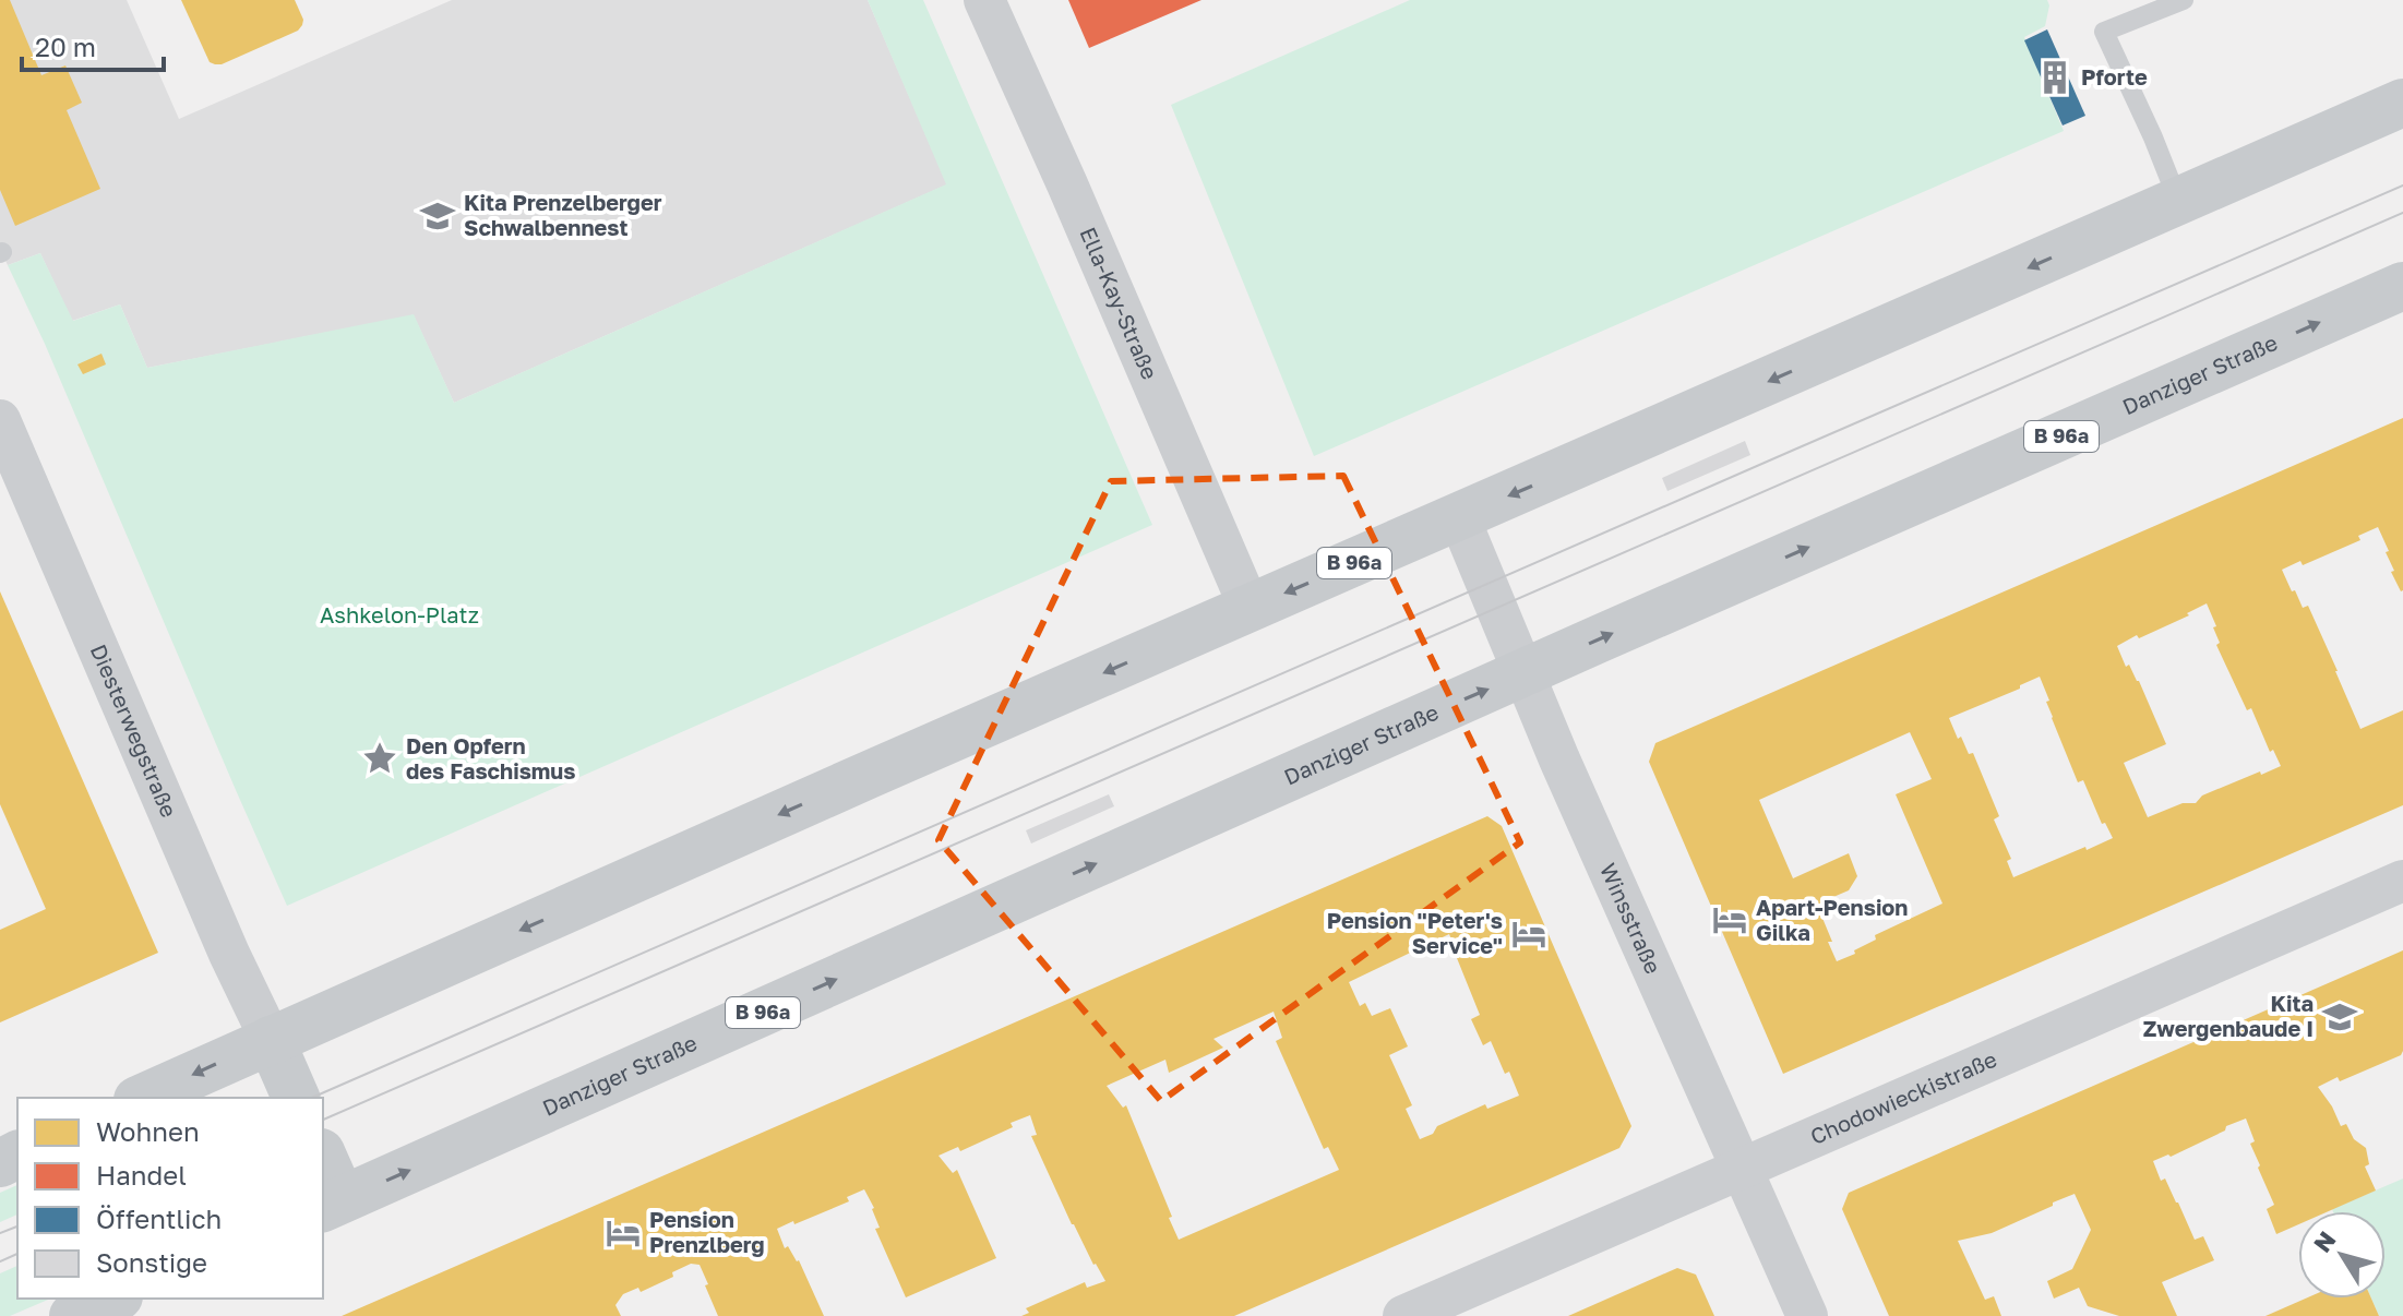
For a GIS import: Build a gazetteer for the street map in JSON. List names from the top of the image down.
{
  "streets": {
    "main road": ["Danziger Straße", "B 96a"],
    "street": [
      "Ella-Kay-Straße",
      "Diesterwegstraße",
      "Winsstraße",
      "Chodowieckistraße"
    ]
  },
  "crossings": [
    ["Ella-Kay-Straße", "B 96a"],
    ["Danziger Straße", "Winsstraße"],
    ["B 96a", "Diesterwegstraße"],
    ["B 96a", "Winsstraße"],
    ["Winsstraße", "Chodowieckistraße"]
  ],
  "parks": ["Ashkelon-Platz"],
  "places": {
    "building": ["Pforte"],
    "school or university": ["Kita Prenzelberger Schwalbennest", "Kita Zwergenbaude I"],
    "place": ["Den Opfern des Faschismus"],
    "hotel": ["Apart-Pension Gilka", "Pension \"Peter's Service\"", "Pension Prenzlberg"]
  },
  "legend": [
    "Wohnen",
    "Handel",
    "Öffentlich",
    "Sonstige"
  ],
  "scale_bar": "20 m",
  "north": "top left"
}
